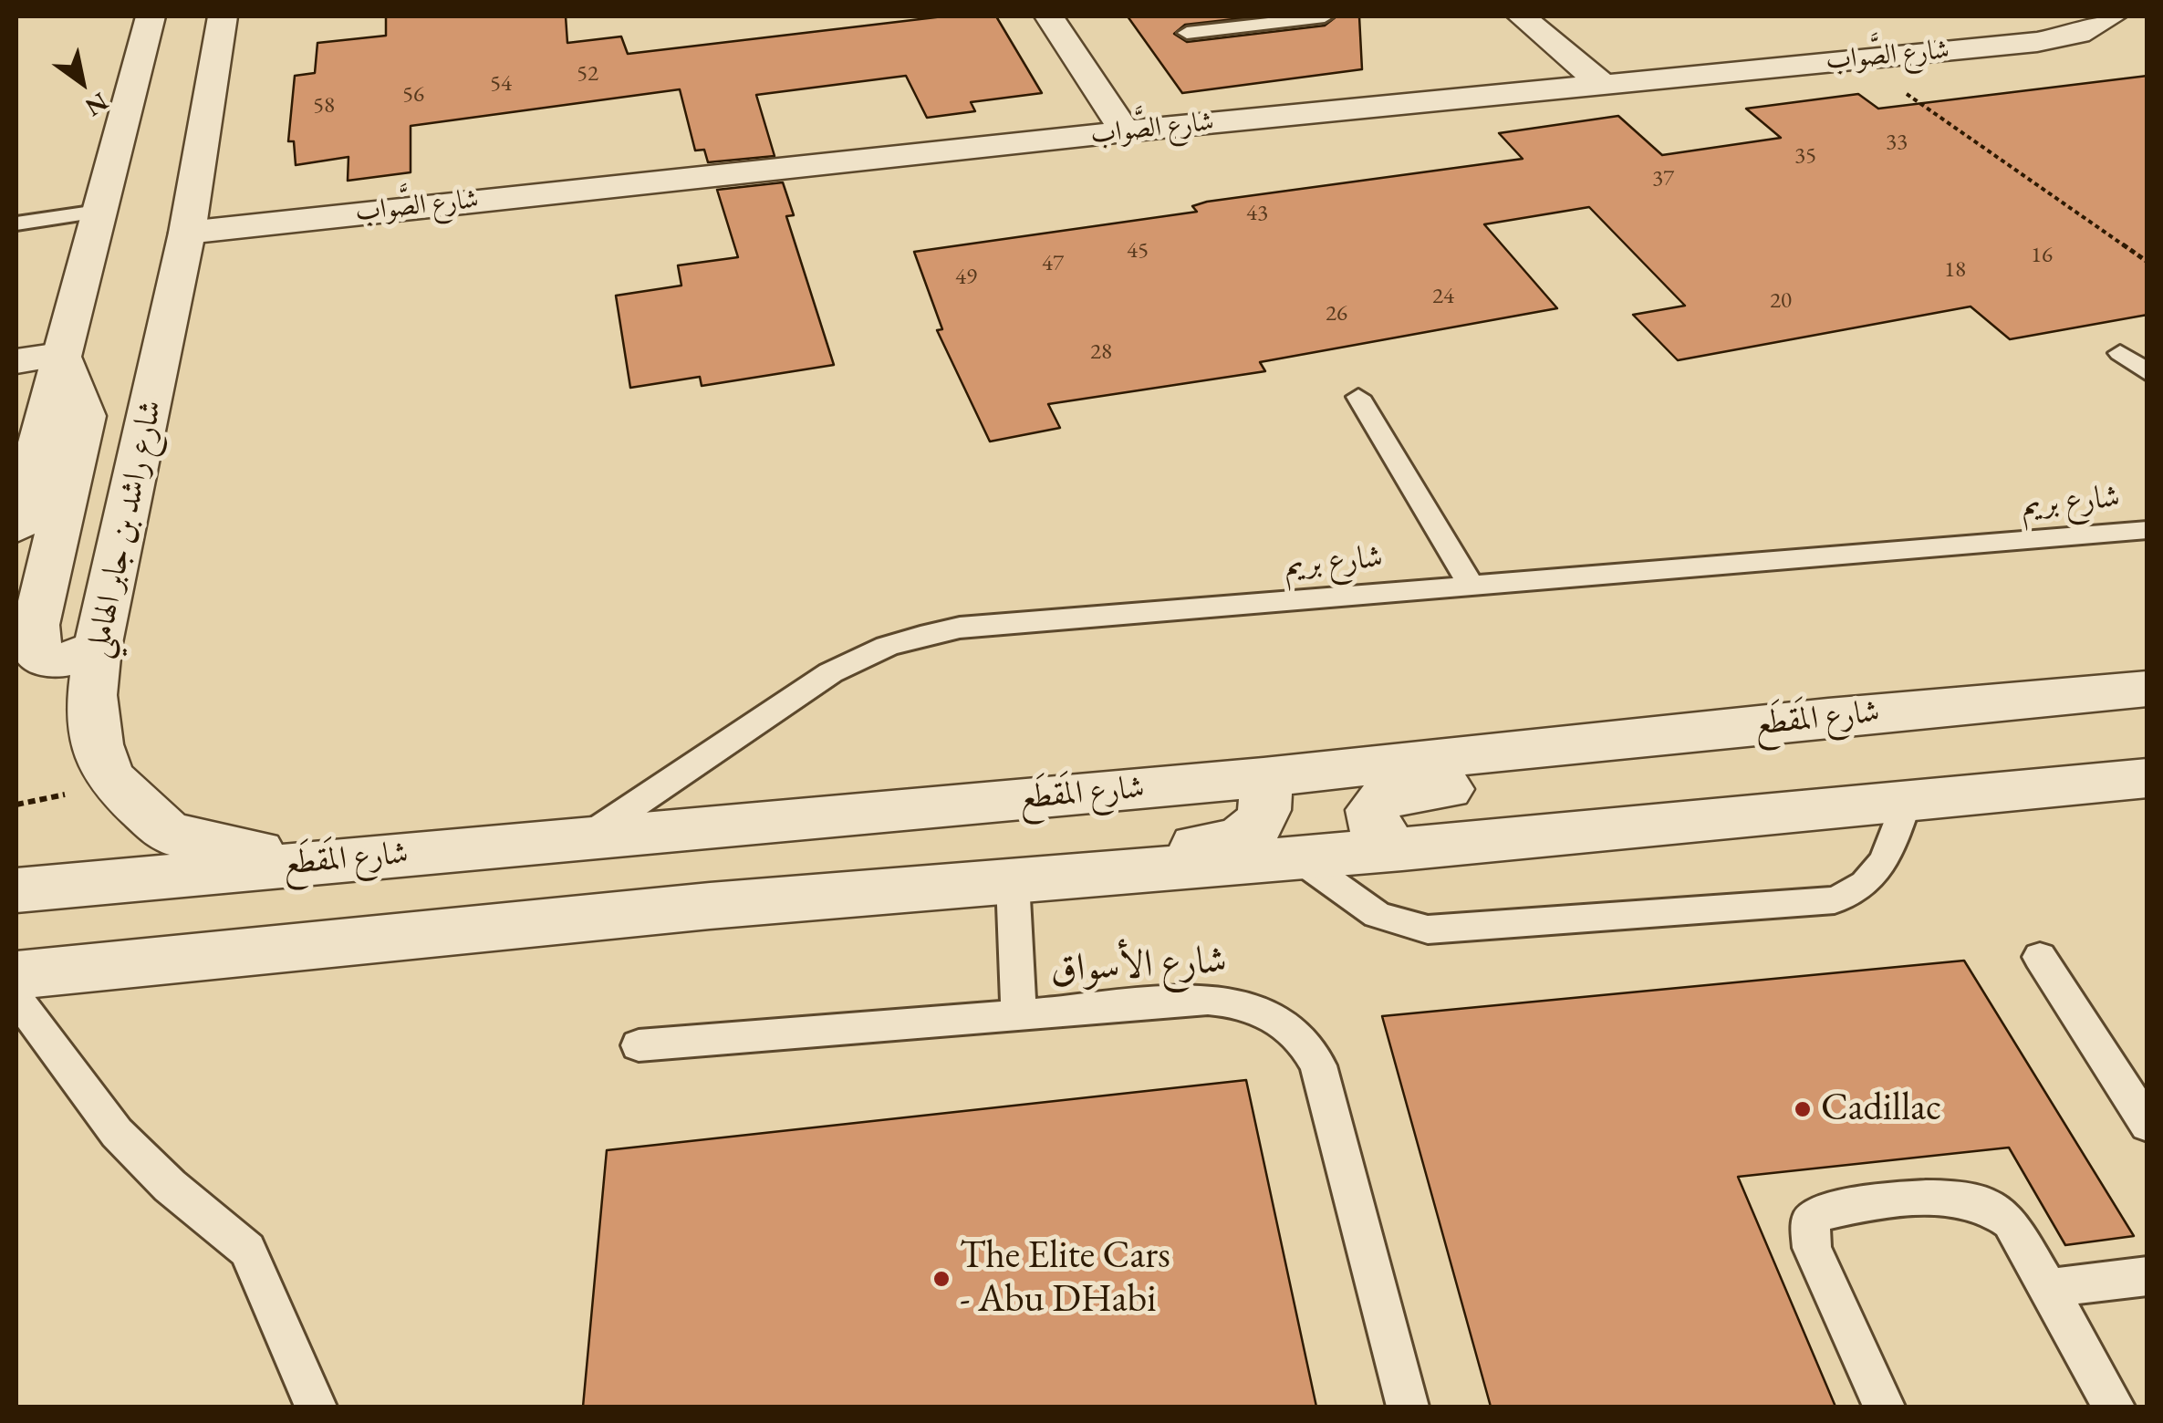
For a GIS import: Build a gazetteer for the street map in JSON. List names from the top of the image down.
{
  "streets": {
    "street": ["شارع الصَّواب", "شارع راشد بن جابر الهاملي", "شارع المَقطَع"],
    "lane": ["شارع بريم", "شارع الأسواق"]
  },
  "crossings": [
    ["شارع الصَّواب", "شارع راشد بن جابر الهاملي"],
    ["شارع بريم", "شارع المَقطَع"],
    ["شارع راشد بن جابر الهاملي", "شارع المَقطَع"]
  ],
  "places": ["Cadillac", "The Elite Cars - Abu DHabi"],
  "house_numbers": [
    "52",
    "54",
    "56",
    "58",
    "33",
    "35",
    "37",
    "43",
    "45",
    "16",
    "47",
    "18",
    "49",
    "24",
    "20",
    "26",
    "28"
  ],
  "north": "bottom right"
}
